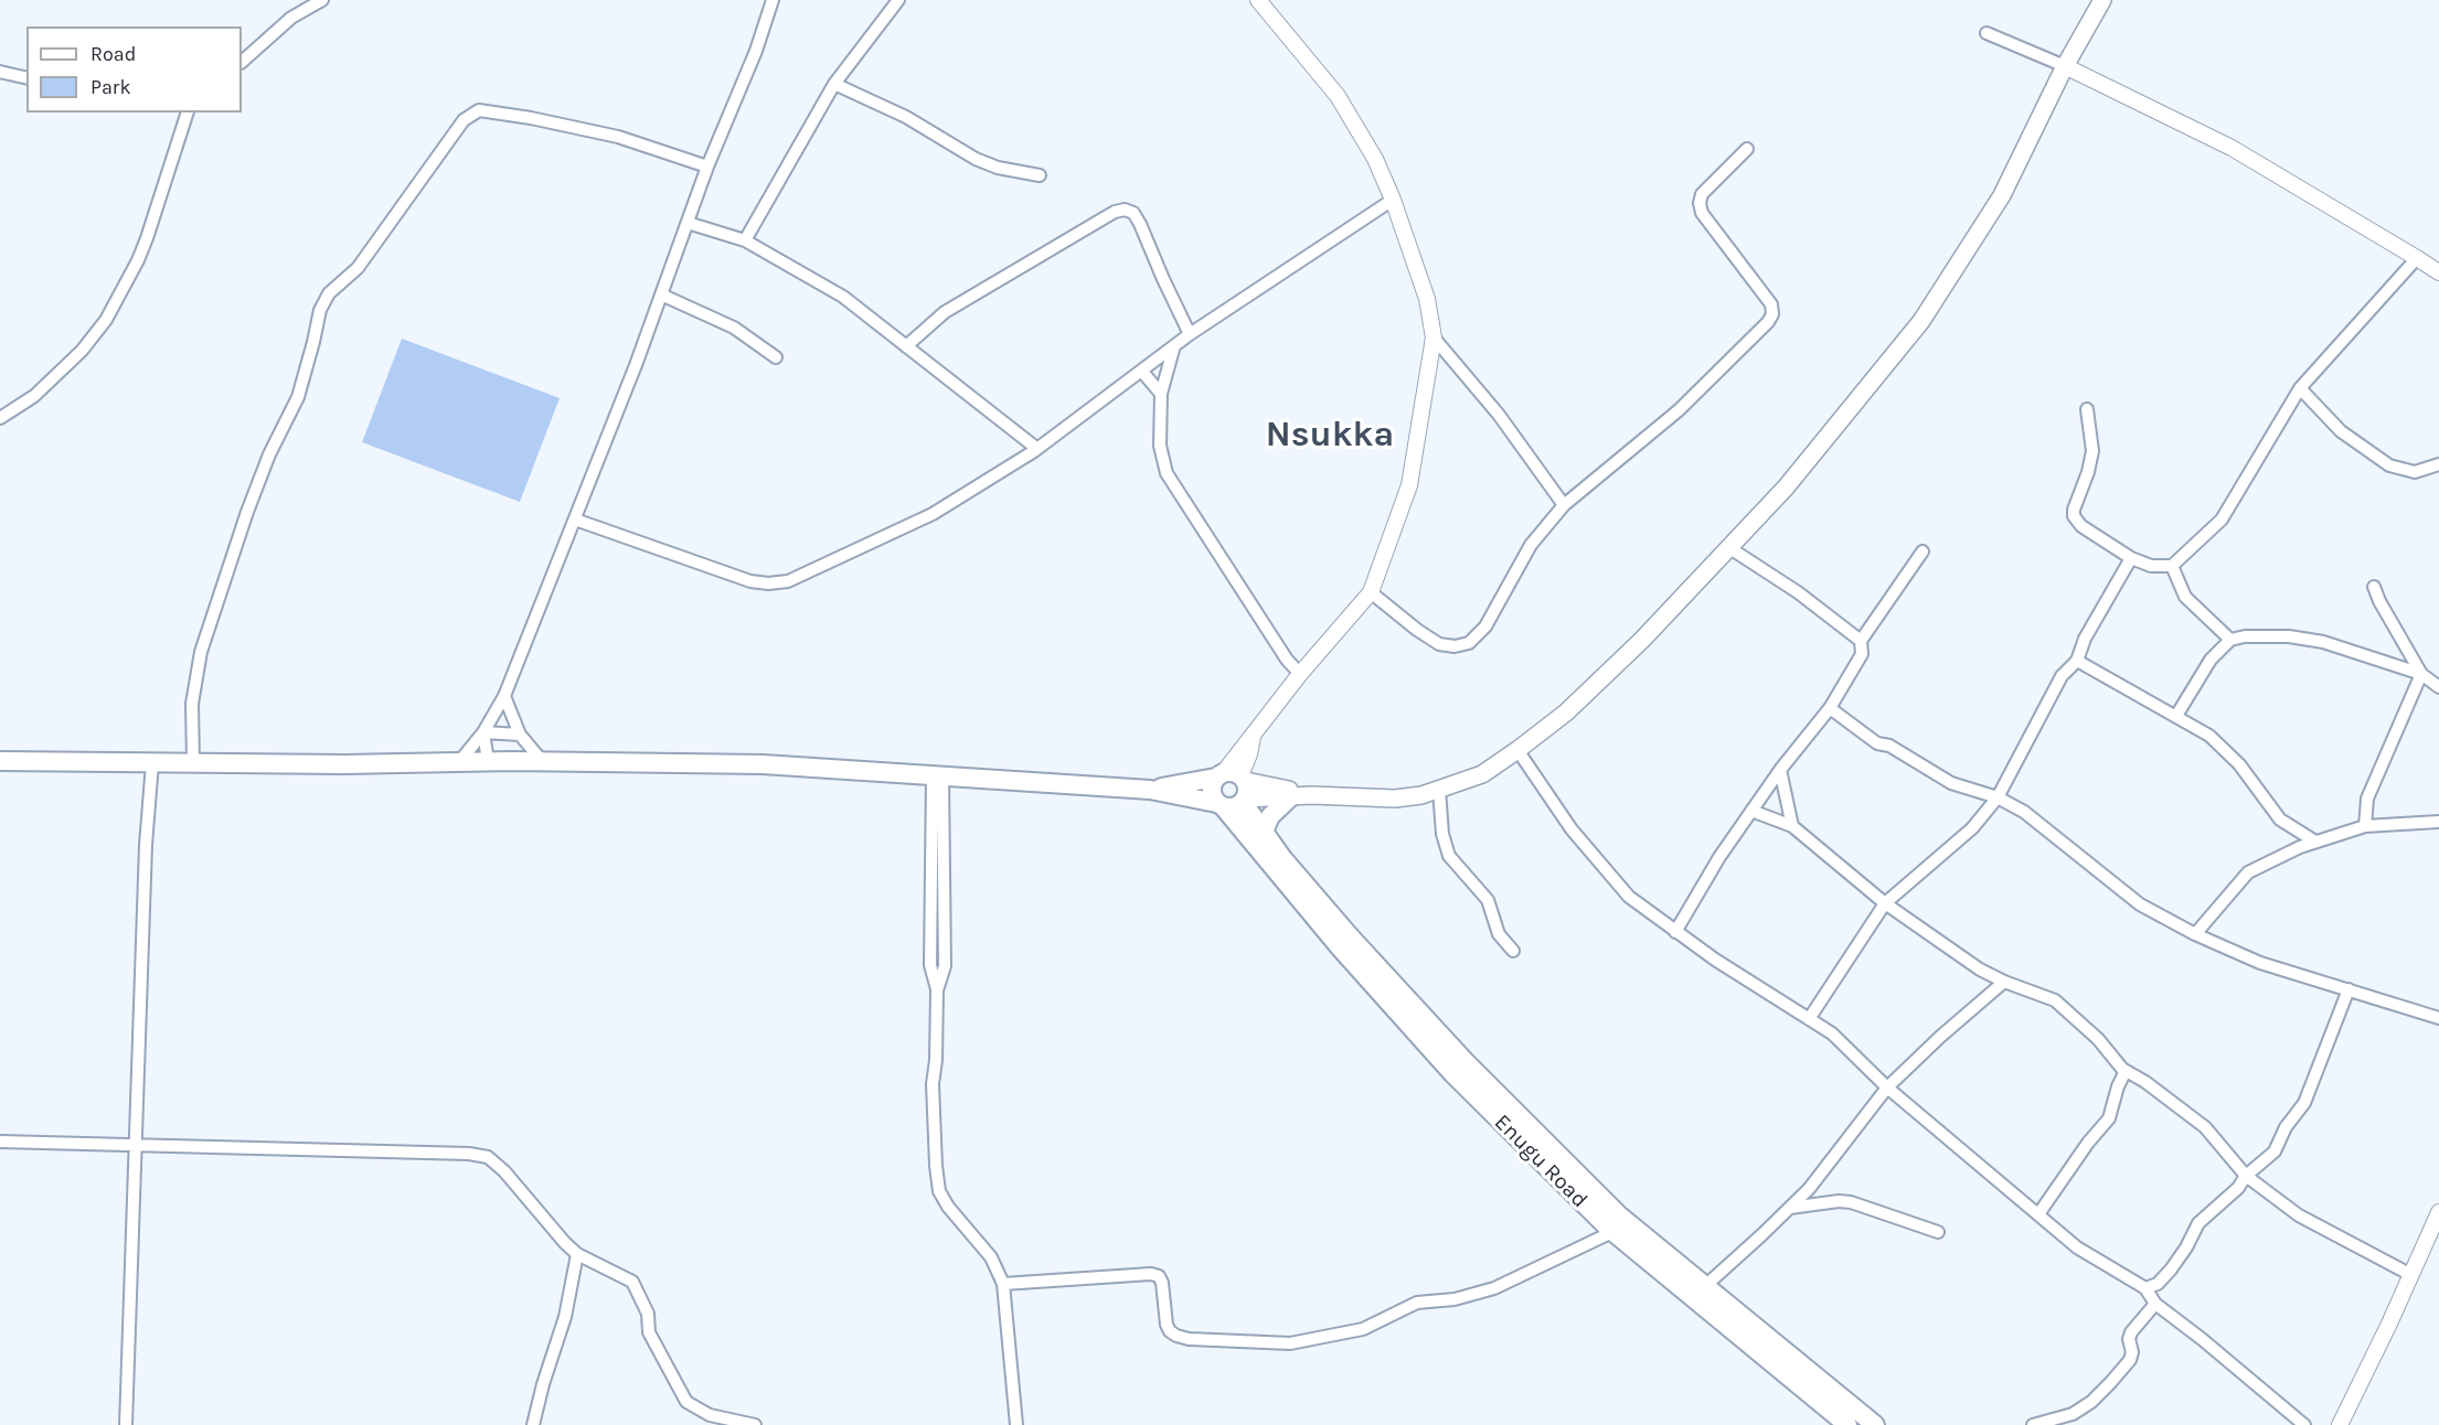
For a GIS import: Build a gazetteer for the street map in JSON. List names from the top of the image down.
{
  "streets": {
    "main road": ["Enugu Road"]
  },
  "districts": ["Nsukka"],
  "legend": ["Road", "Park"]
}
